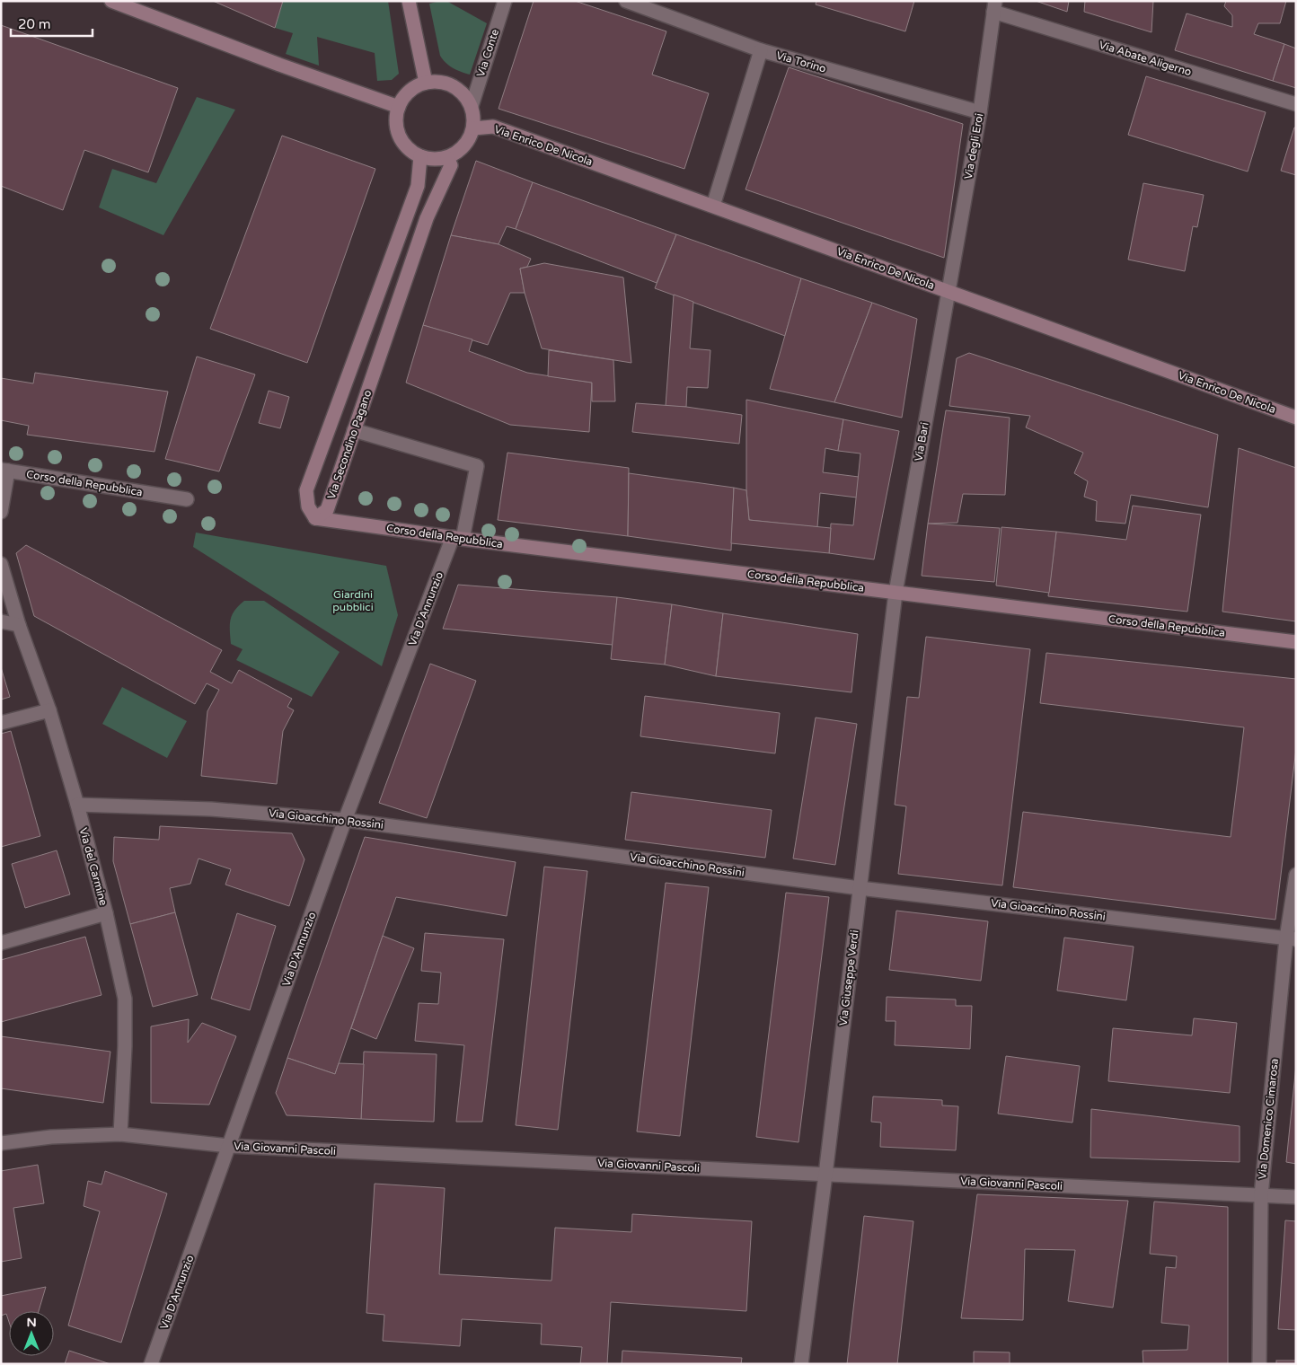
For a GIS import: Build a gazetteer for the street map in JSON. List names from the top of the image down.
{
  "streets": {
    "main road": ["Via Enrico De Nicola", "Via Secondino Pagano", "Corso della Repubblica"],
    "street": [
      "Via Conte",
      "Via Abate Aligerno",
      "Via Torino",
      "Via degli Eroi",
      "Via Bari",
      "Via D'Annunzio",
      "Via Gioacchino Rossini",
      "Via del Carmine",
      "Via Giuseppe Verdi",
      "Via Domenico Cimarosa",
      "Via Giovanni Pascoli"
    ]
  },
  "crossings": [
    ["Via Conte", "Via Enrico De Nicola"],
    ["Via Conte", "Via Secondino Pagano"],
    ["Via Abate Aligerno", "Via degli Eroi"],
    ["Via Torino", "Via degli Eroi"],
    ["Via Enrico De Nicola", "Via degli Eroi"],
    ["Via Enrico De Nicola", "Via Bari"],
    ["Via Enrico De Nicola", "Via Secondino Pagano"],
    ["Via degli Eroi", "Via Bari"],
    ["Via Bari", "Corso della Repubblica"],
    ["Via Bari", "Via Giuseppe Verdi"],
    ["Via Secondino Pagano", "Corso della Repubblica"],
    ["Via Secondino Pagano", "Via D'Annunzio"],
    ["Corso della Repubblica", "Via D'Annunzio"],
    ["Corso della Repubblica", "Via Giuseppe Verdi"],
    ["Via D'Annunzio", "Via Gioacchino Rossini"],
    ["Via D'Annunzio", "Via Giovanni Pascoli"],
    ["Via Gioacchino Rossini", "Via del Carmine"],
    ["Via Gioacchino Rossini", "Via Giuseppe Verdi"],
    ["Via Gioacchino Rossini", "Via Domenico Cimarosa"],
    ["Via del Carmine", "Via Giovanni Pascoli"],
    ["Via Giuseppe Verdi", "Via Giovanni Pascoli"],
    ["Via Domenico Cimarosa", "Via Giovanni Pascoli"]
  ],
  "parks": ["Giardini pubblici"],
  "scale_bar": "20 m",
  "north": "top"
}
